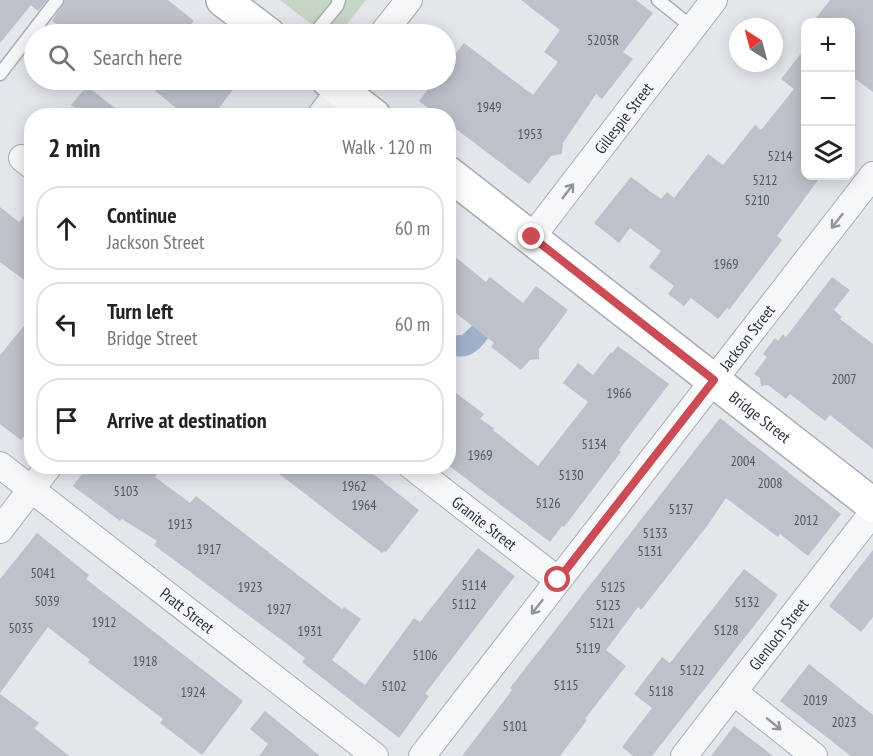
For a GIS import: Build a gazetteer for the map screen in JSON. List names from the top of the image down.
{
  "streets": {
    "main road": ["Bridge Street"],
    "street": [
      "Gillespie Street",
      "Jackson Street",
      "Granite Street",
      "Pratt Street",
      "Glenloch Street"
    ]
  },
  "crossings": [
    ["Gillespie Street", "Bridge Street"],
    ["Jackson Street", "Bridge Street"],
    ["Jackson Street", "Granite Street"]
  ],
  "one_way": ["Gillespie Street", "Jackson Street"],
  "house_numbers": [
    "5203R",
    "1949",
    "1953",
    "5214",
    "5212",
    "5210",
    "1969",
    "2007",
    "1966",
    "5134",
    "1969",
    "2004",
    "5130",
    "2008",
    "1962",
    "5103",
    "5126",
    "1964",
    "5137",
    "2012",
    "1913",
    "5133",
    "1917",
    "5131",
    "5041",
    "5114",
    "1923",
    "5125",
    "5039",
    "5132",
    "5112",
    "5123",
    "1927",
    "1912",
    "5121",
    "5035",
    "5128",
    "1931",
    "5119",
    "5106",
    "1918",
    "5122",
    "5115",
    "5102",
    "5118",
    "1924",
    "2019",
    "2023",
    "5101"
  ],
  "north": "top left",
  "page": {
    "map_buttons": ["+", "−"],
    "search": "Search here",
    "heading": ["2 min", "Walk · 120 m"],
    "list": [
      ["Continue", "Jackson Street", "60 m"],
      ["Turn left", "Bridge Street", "60 m"],
      "Arrive at destination"
    ]
  }
}
